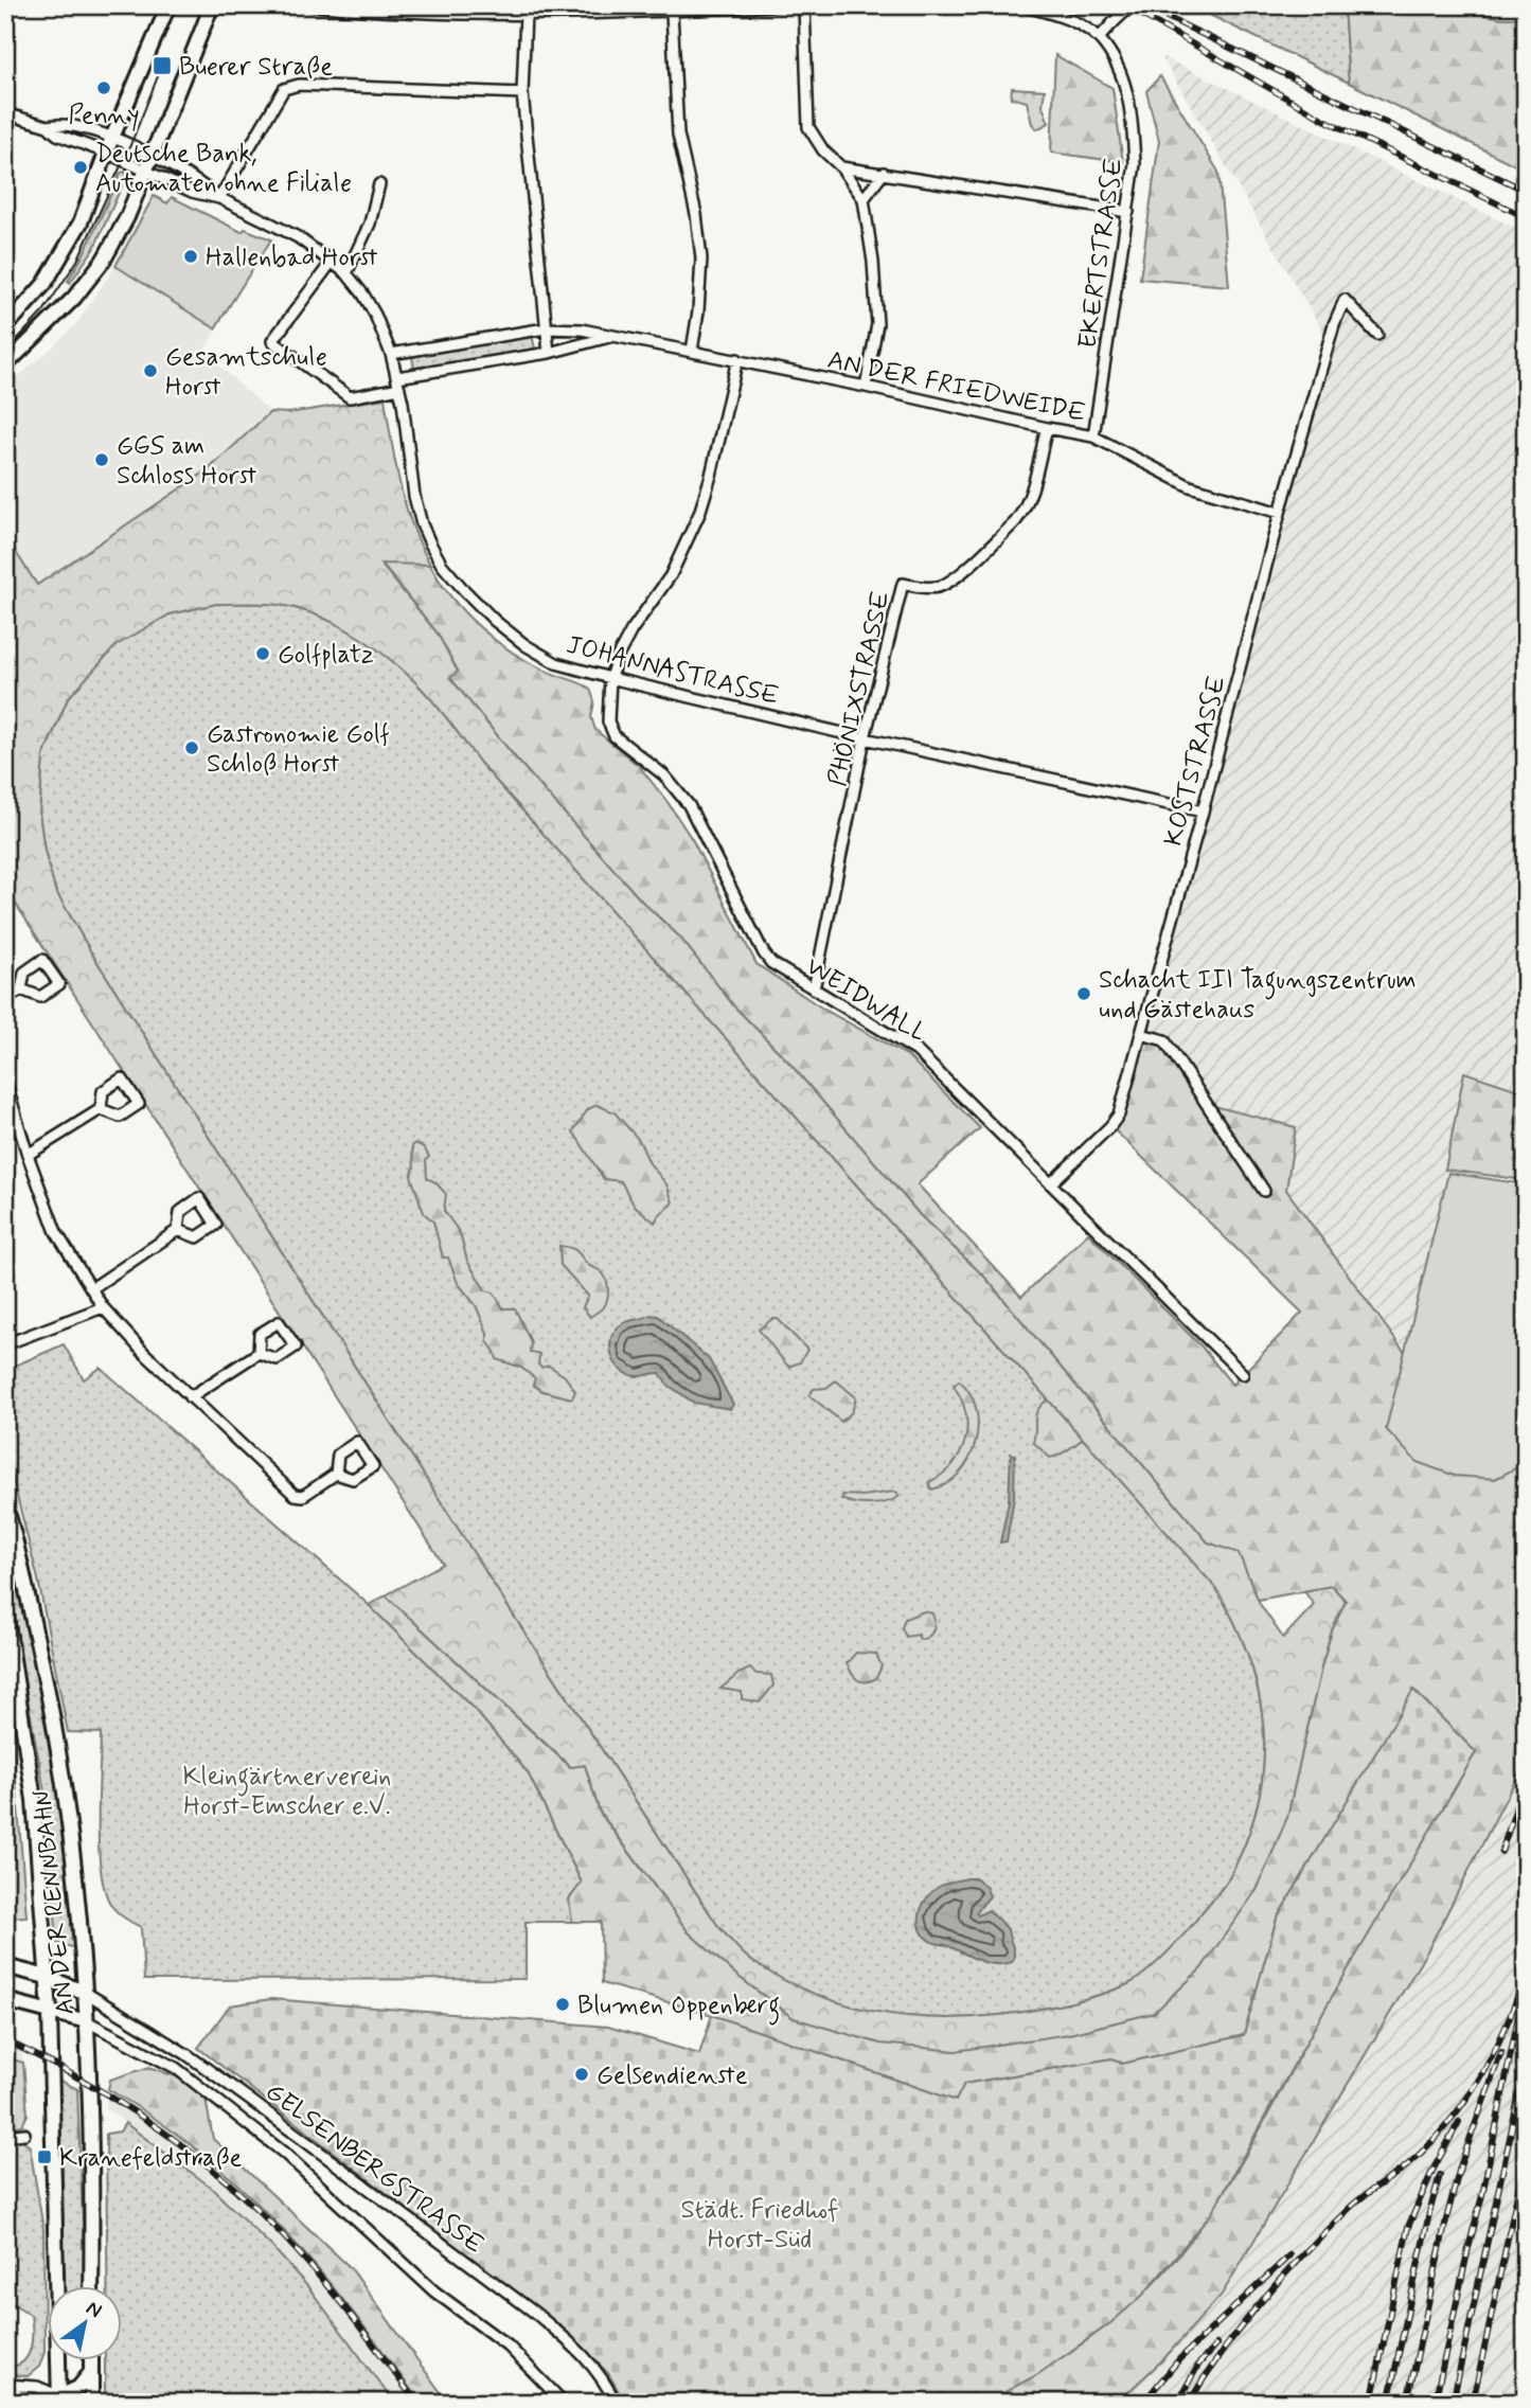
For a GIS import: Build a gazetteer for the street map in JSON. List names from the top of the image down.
{
  "streets": {
    "main road": ["AN DER RENNBAHN"],
    "street": [
      "EKERTSTRASSE",
      "AN DER FRIEDWEIDE",
      "JOHANNASTRASSE",
      "PHÖNIXSTRASSE",
      "KOSTSTRASSE",
      "WEIDWALL",
      "GELSENBERGSTRASSE"
    ]
  },
  "crossings": [
    ["EKERTSTRASSE", "AN DER FRIEDWEIDE"],
    ["AN DER FRIEDWEIDE", "JOHANNASTRASSE"],
    ["AN DER FRIEDWEIDE", "PHÖNIXSTRASSE"],
    ["AN DER FRIEDWEIDE", "KOSTSTRASSE"],
    ["AN DER FRIEDWEIDE", "WEIDWALL"],
    ["JOHANNASTRASSE", "PHÖNIXSTRASSE"],
    ["JOHANNASTRASSE", "KOSTSTRASSE"],
    ["JOHANNASTRASSE", "WEIDWALL"],
    ["PHÖNIXSTRASSE", "WEIDWALL"],
    ["KOSTSTRASSE", "WEIDWALL"],
    ["AN DER RENNBAHN", "GELSENBERGSTRASSE"]
  ],
  "parks": ["Kleingärtnerverein Horst-Emscher e.V.", "Städt. Friedhof Horst-Süd"],
  "places": {
    "transit": ["Buerer Straße", "Kranefeldstraße"],
    "other": [
      "Penny",
      "Deutsche Bank, Automaten ohne Filiale",
      "Hallenbad Horst",
      "Gesamtschule Horst",
      "GGS am Schloss Horst",
      "Golfplatz",
      "Gastronomie Golf Schloß Horst",
      "Schacht III Tagungszentrum und Gästehaus",
      "Blumen Oppenberg",
      "Gelsendienste"
    ]
  },
  "north": "top right"
}
